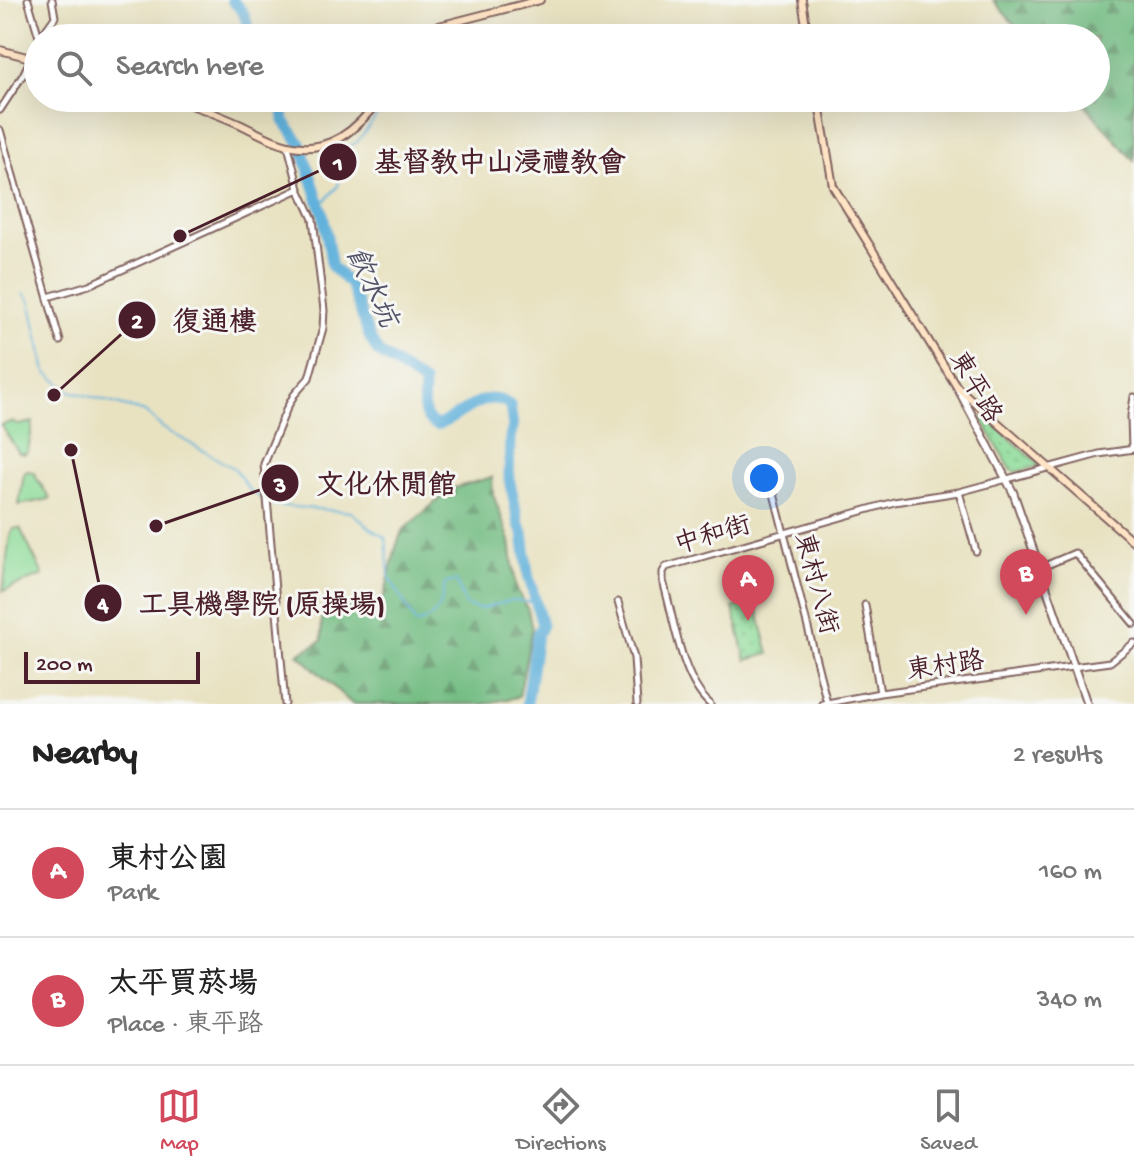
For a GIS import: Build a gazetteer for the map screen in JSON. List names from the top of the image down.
{
  "streets": {
    "main road": ["東平路"],
    "street": ["中和街", "東村八街", "東村路"]
  },
  "crossings": [
    ["東平路", "中和街"],
    ["東平路", "東村路"],
    ["中和街", "東村八街"],
    ["東村八街", "東村路"]
  ],
  "water": ["飲水坑"],
  "places": [
    "基督教中山浸禮教會",
    "復通樓",
    "工具機學院 (原操場)",
    "文化休閒館"
  ],
  "scale_bar": "200 m",
  "page": {
    "search": "Search here",
    "pins": ["B", "A"],
    "scale": "200 m",
    "heading": ["Nearby", "2 results"],
    "list": [
      {
        "mark": "A",
        "name": "東村公園",
        "note": "Park",
        "value": "160 m"
      },
      {
        "mark": "B",
        "name": "太平買菸場",
        "note": "Place · 東平路",
        "value": "340 m"
      }
    ],
    "nav": ["Map", "Directions", "Saved"]
  }
}
